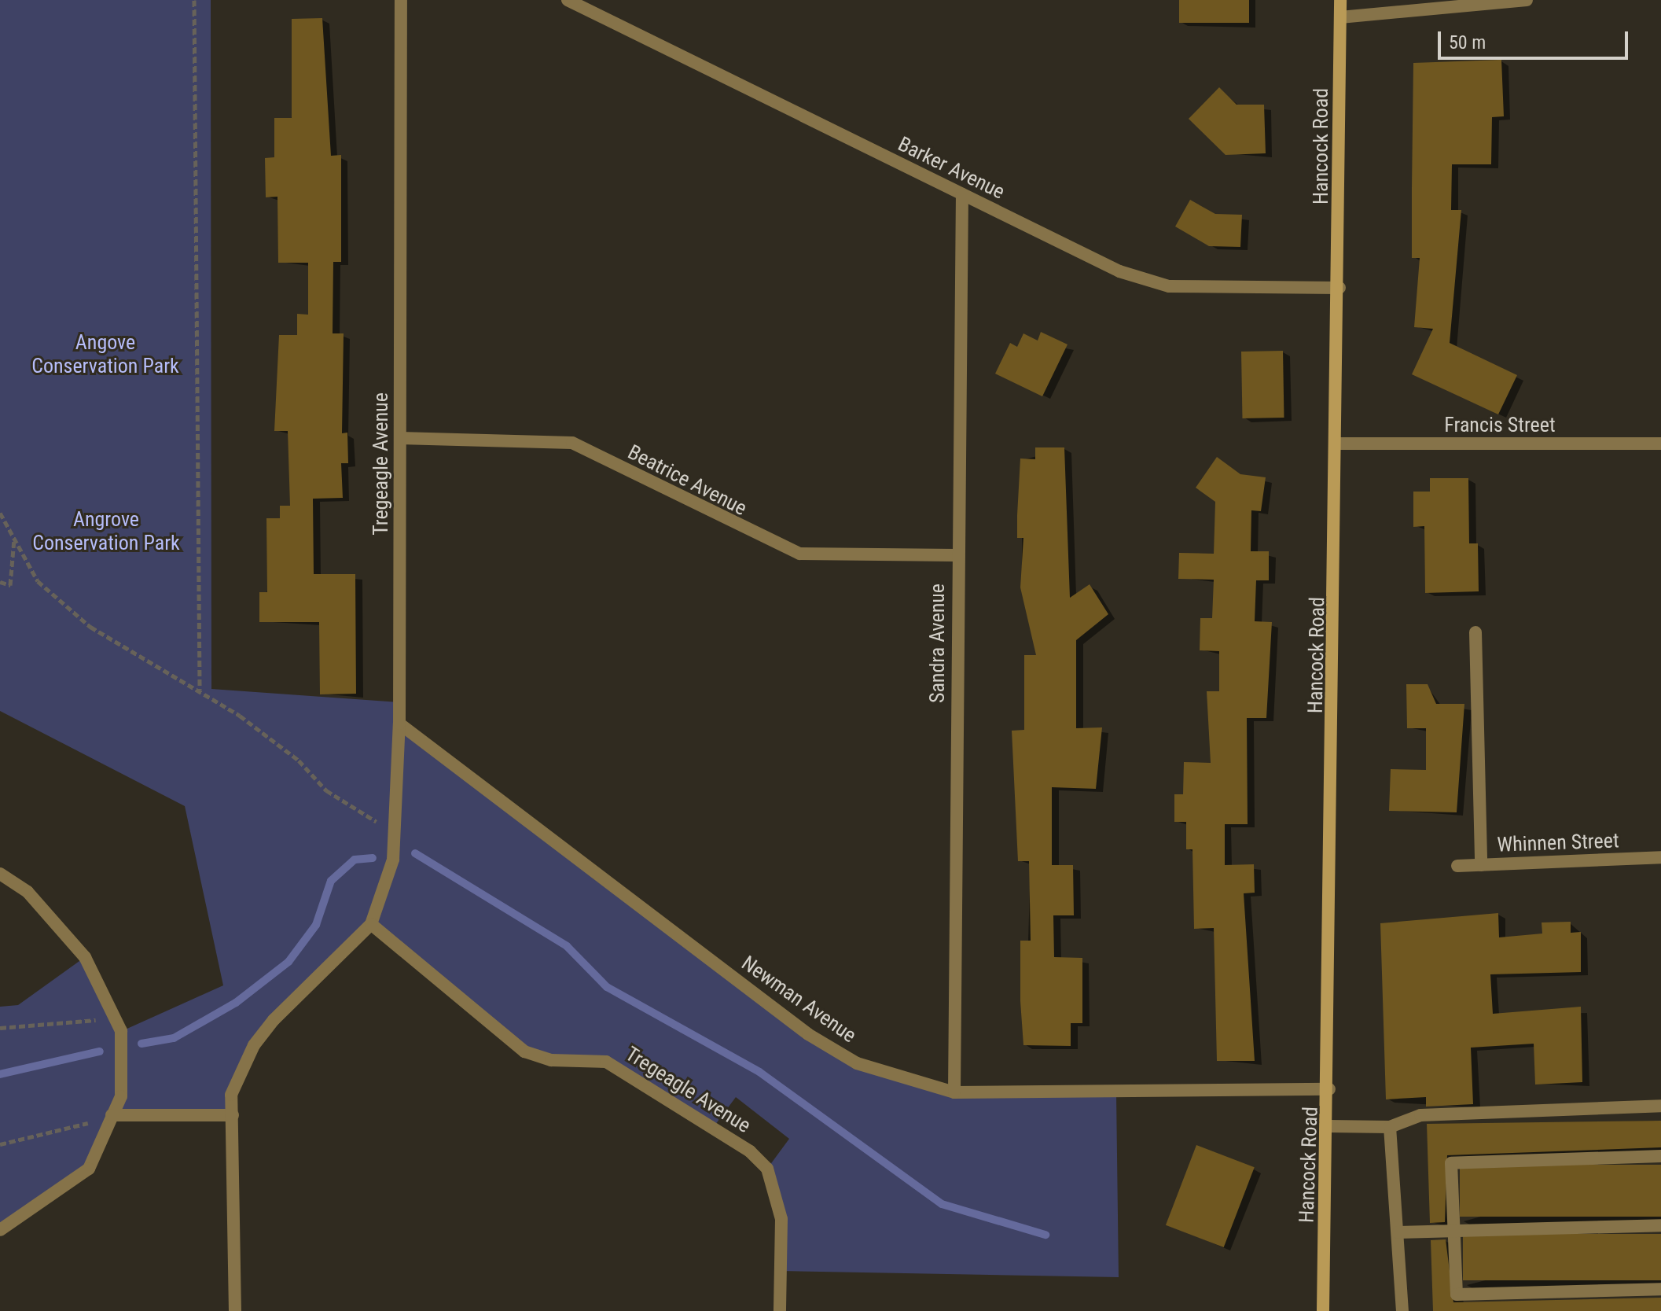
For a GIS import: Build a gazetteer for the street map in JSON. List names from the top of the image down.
{
  "streets": {
    "main road": ["Hancock Road"],
    "street": [
      "Barker Avenue",
      "Francis Street",
      "Tregeagle Avenue",
      "Beatrice Avenue",
      "Sandra Avenue",
      "Whinnen Street",
      "Newman Avenue"
    ]
  },
  "crossings": [
    ["Hancock Road", "Barker Avenue"],
    ["Hancock Road", "Francis Street"],
    ["Hancock Road", "Newman Avenue"],
    ["Barker Avenue", "Sandra Avenue"],
    ["Tregeagle Avenue", "Beatrice Avenue"],
    ["Tregeagle Avenue", "Newman Avenue"],
    ["Beatrice Avenue", "Sandra Avenue"],
    ["Sandra Avenue", "Newman Avenue"]
  ],
  "parks": ["Angove Conservation Park", "Angrove Conservation Park"],
  "scale_bar": "50 m"
}
